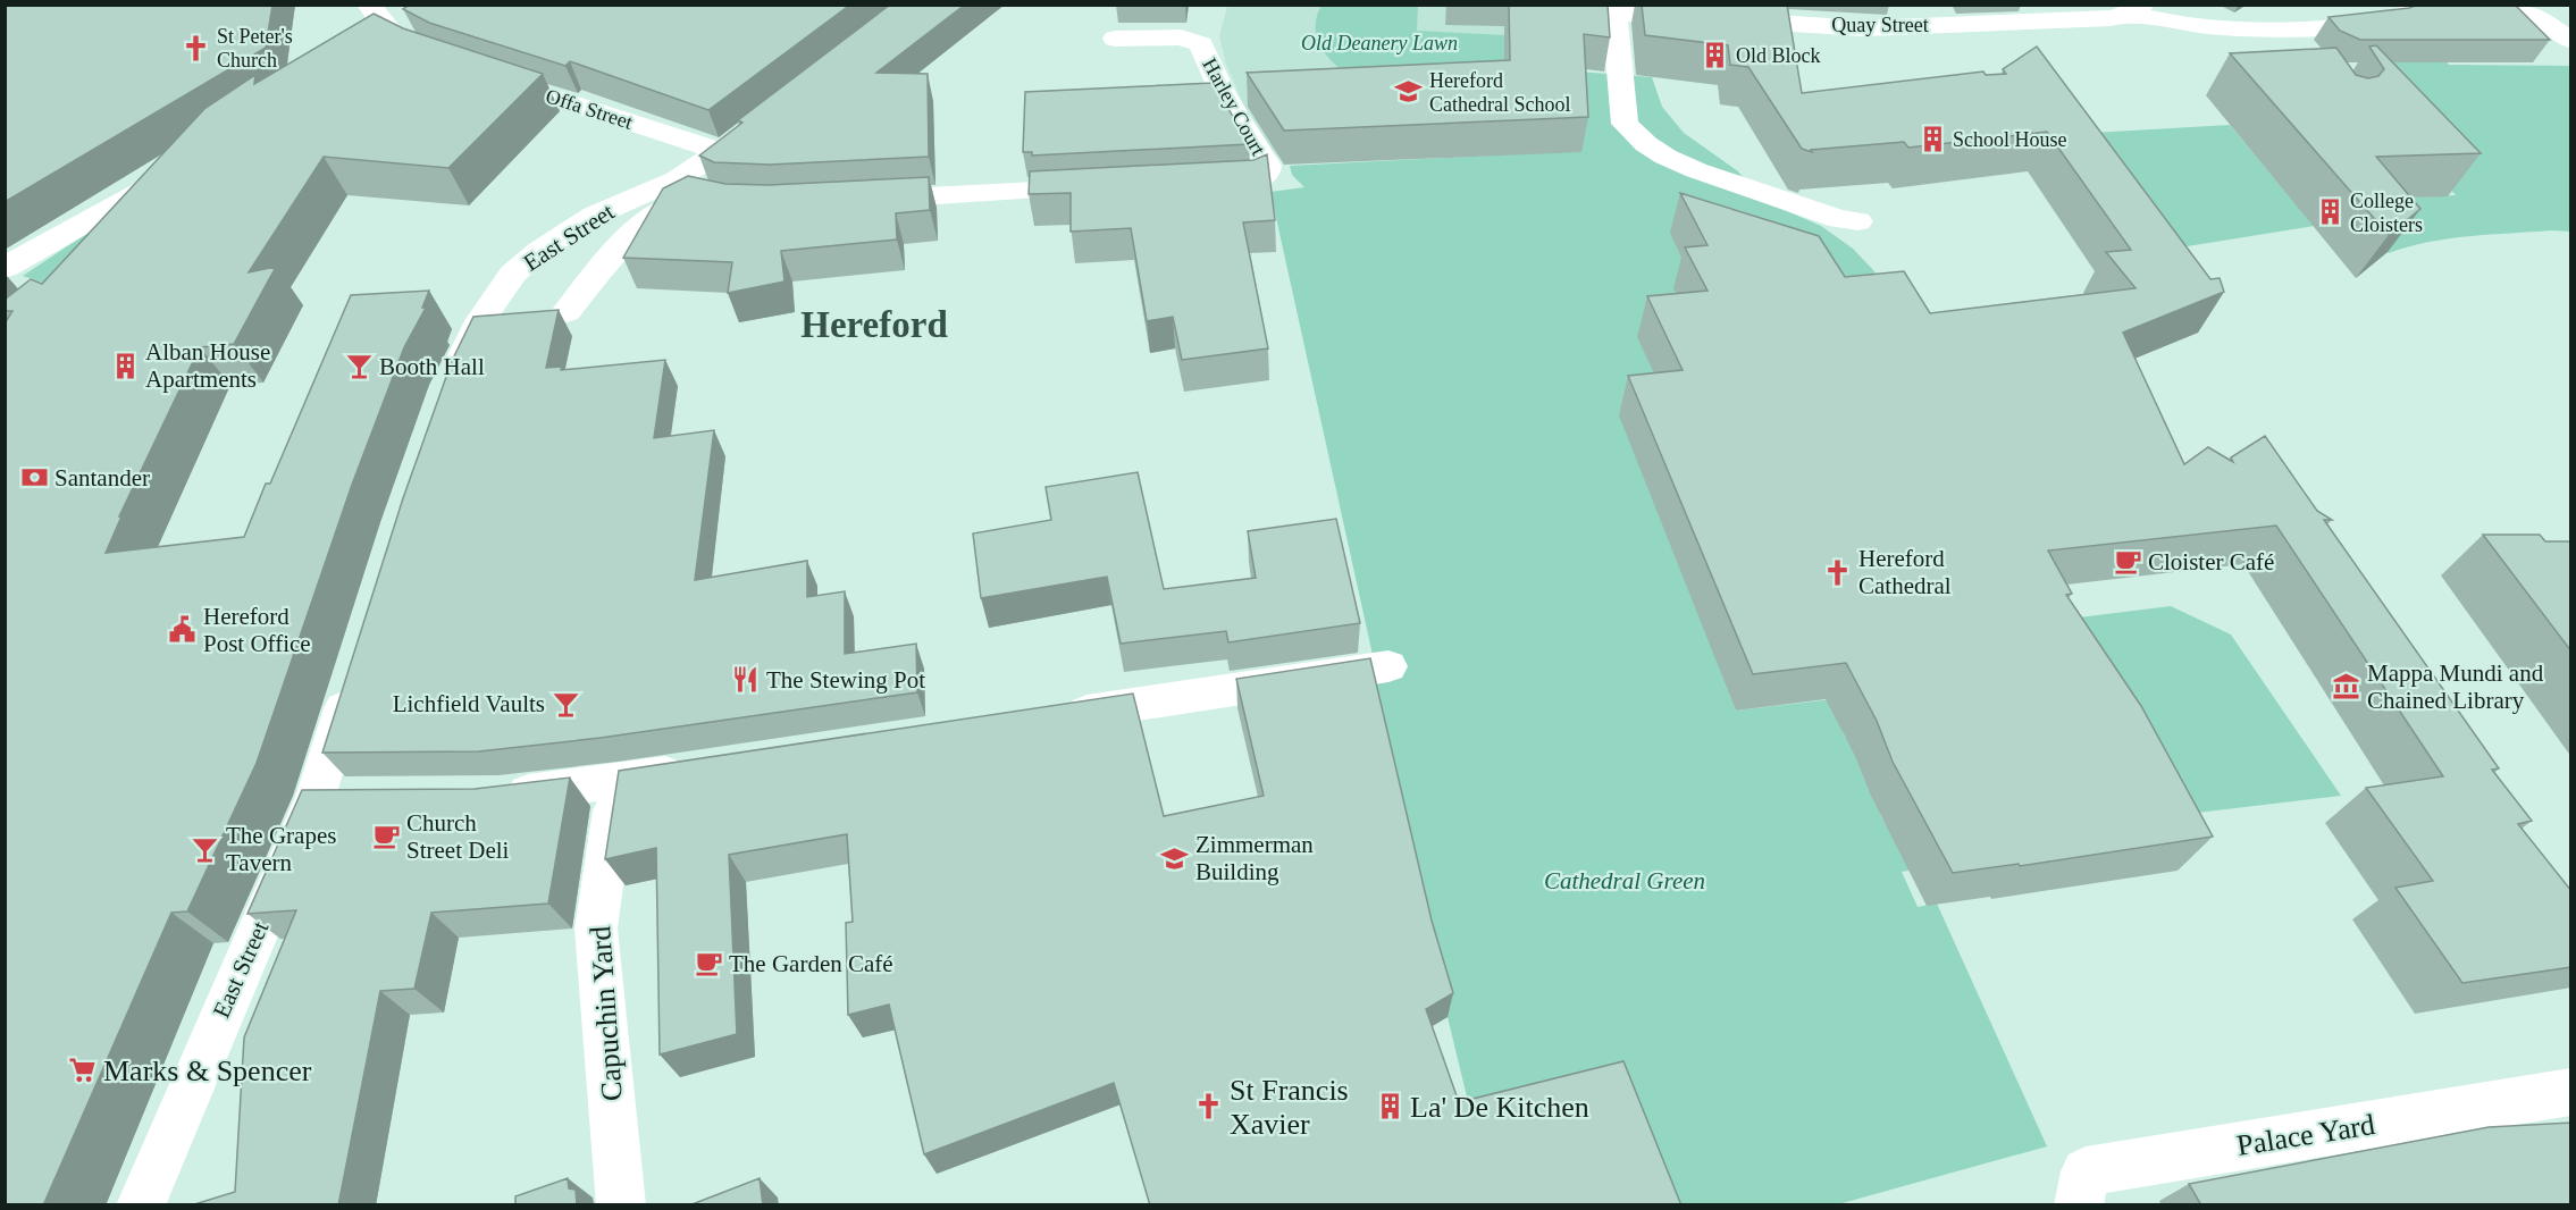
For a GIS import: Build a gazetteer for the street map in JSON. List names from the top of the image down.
{
  "streets": {
    "street": [
      "Quay Street",
      "Harley Court",
      "Offa Street",
      "East Street",
      "Capuchin Yard",
      "Palace Yard"
    ]
  },
  "crossings": [
    ["Offa Street", "East Street"]
  ],
  "districts": ["Hereford"],
  "parks": ["Old Deanery Lawn", "Cathedral Green"],
  "places": {
    "church": ["St Peter's Church", "Hereford Cathedral", "St Francis Xavier"],
    "building": [
      "Old Block",
      "School House",
      "College Cloisters",
      "Alban House Apartments",
      "La' De Kitchen"
    ],
    "school or university": ["Hereford Cathedral School", "Zimmerman Building"],
    "bar": ["Booth Hall", "Lichfield Vaults", "The Grapes Tavern"],
    "bank": ["Santander"],
    "cafe": ["Cloister Café", "Church Street Deli", "The Garden Café"],
    "public building": ["Hereford Post Office"],
    "restaurant": ["The Stewing Pot"],
    "museum": ["Mappa Mundi and Chained Library"],
    "supermarket": ["Marks & Spencer"]
  }
}
